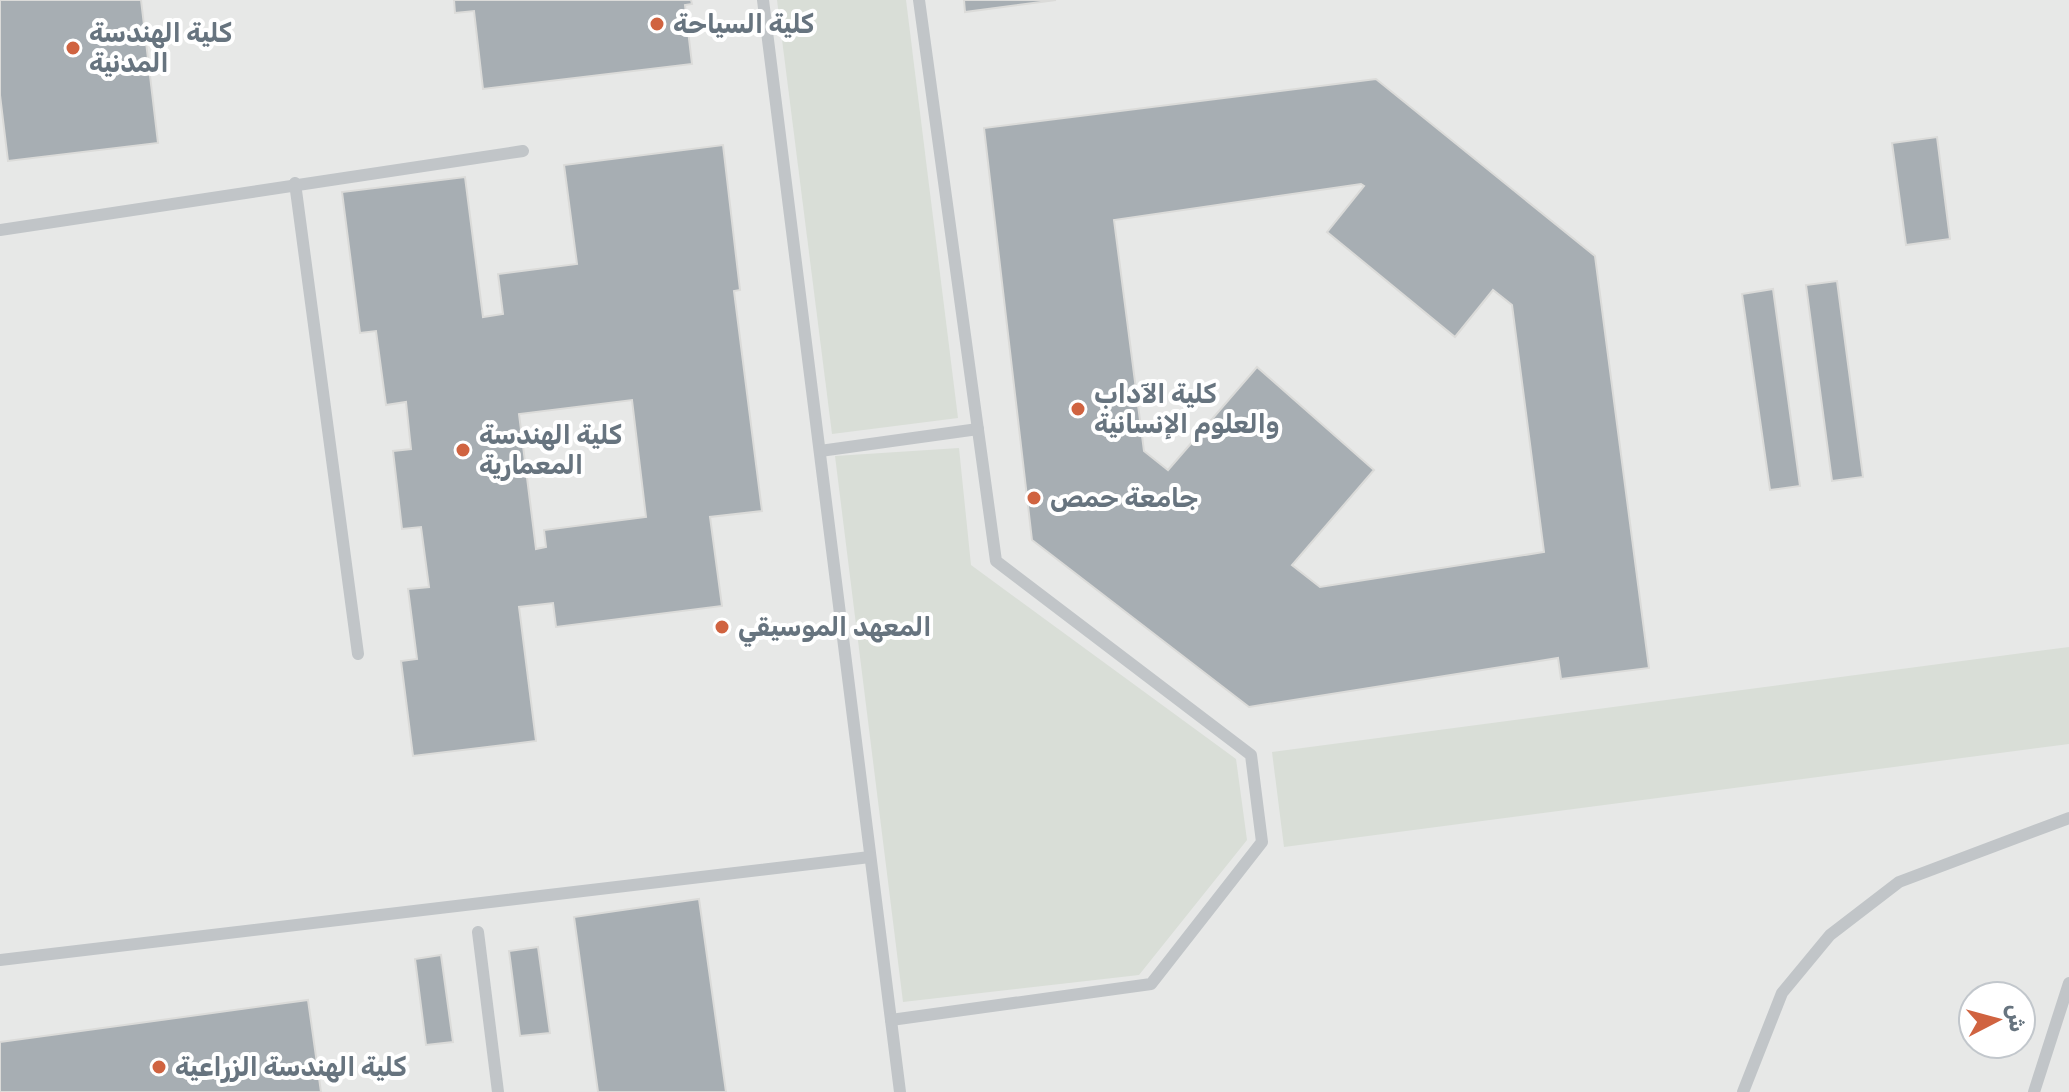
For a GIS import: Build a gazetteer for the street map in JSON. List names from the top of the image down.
{
  "places": [
    "كلية السياحة",
    "كلية الهندسة المدنية",
    "كلية الآداب والعلوم الإنسانية",
    "كلية الهندسة المعمارية",
    "جامعة حمص",
    "المعهد الموسيقي",
    "كلية الهندسة الزراعية"
  ],
  "north": "right"
}
